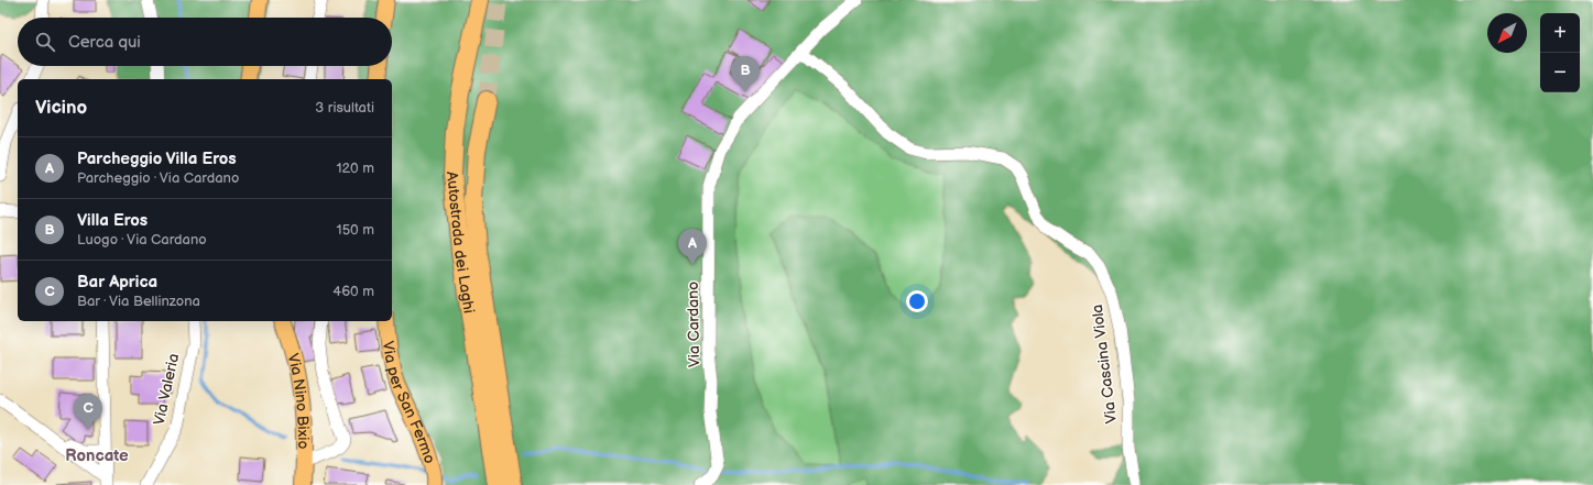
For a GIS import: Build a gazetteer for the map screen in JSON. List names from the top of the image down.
{
  "streets": {
    "highway": ["Autostrada dei Laghi"],
    "main road": ["Via Nino Bixio", "Via per San Fermo"],
    "street": ["Via Cardano", "Via Cascina Viola", "Via Valeria"]
  },
  "crossings": [
    ["Via Cardano", "Via Cascina Viola"]
  ],
  "districts": ["Roncate"],
  "north": "bottom left",
  "page": {
    "map_buttons": ["+", "−"],
    "search": "Cerca qui",
    "pins": ["B", "A", "C"],
    "heading": ["Vicino", "3 risultati"],
    "list": [
      {
        "mark": "A",
        "name": "Parcheggio Villa Eros",
        "note": "Parcheggio · Via Cardano",
        "value": "120 m"
      },
      {
        "mark": "B",
        "name": "Villa Eros",
        "note": "Luogo · Via Cardano",
        "value": "150 m"
      },
      {
        "mark": "C",
        "name": "Bar Aprica",
        "note": "Bar · Via Bellinzona",
        "value": "460 m"
      }
    ]
  }
}
